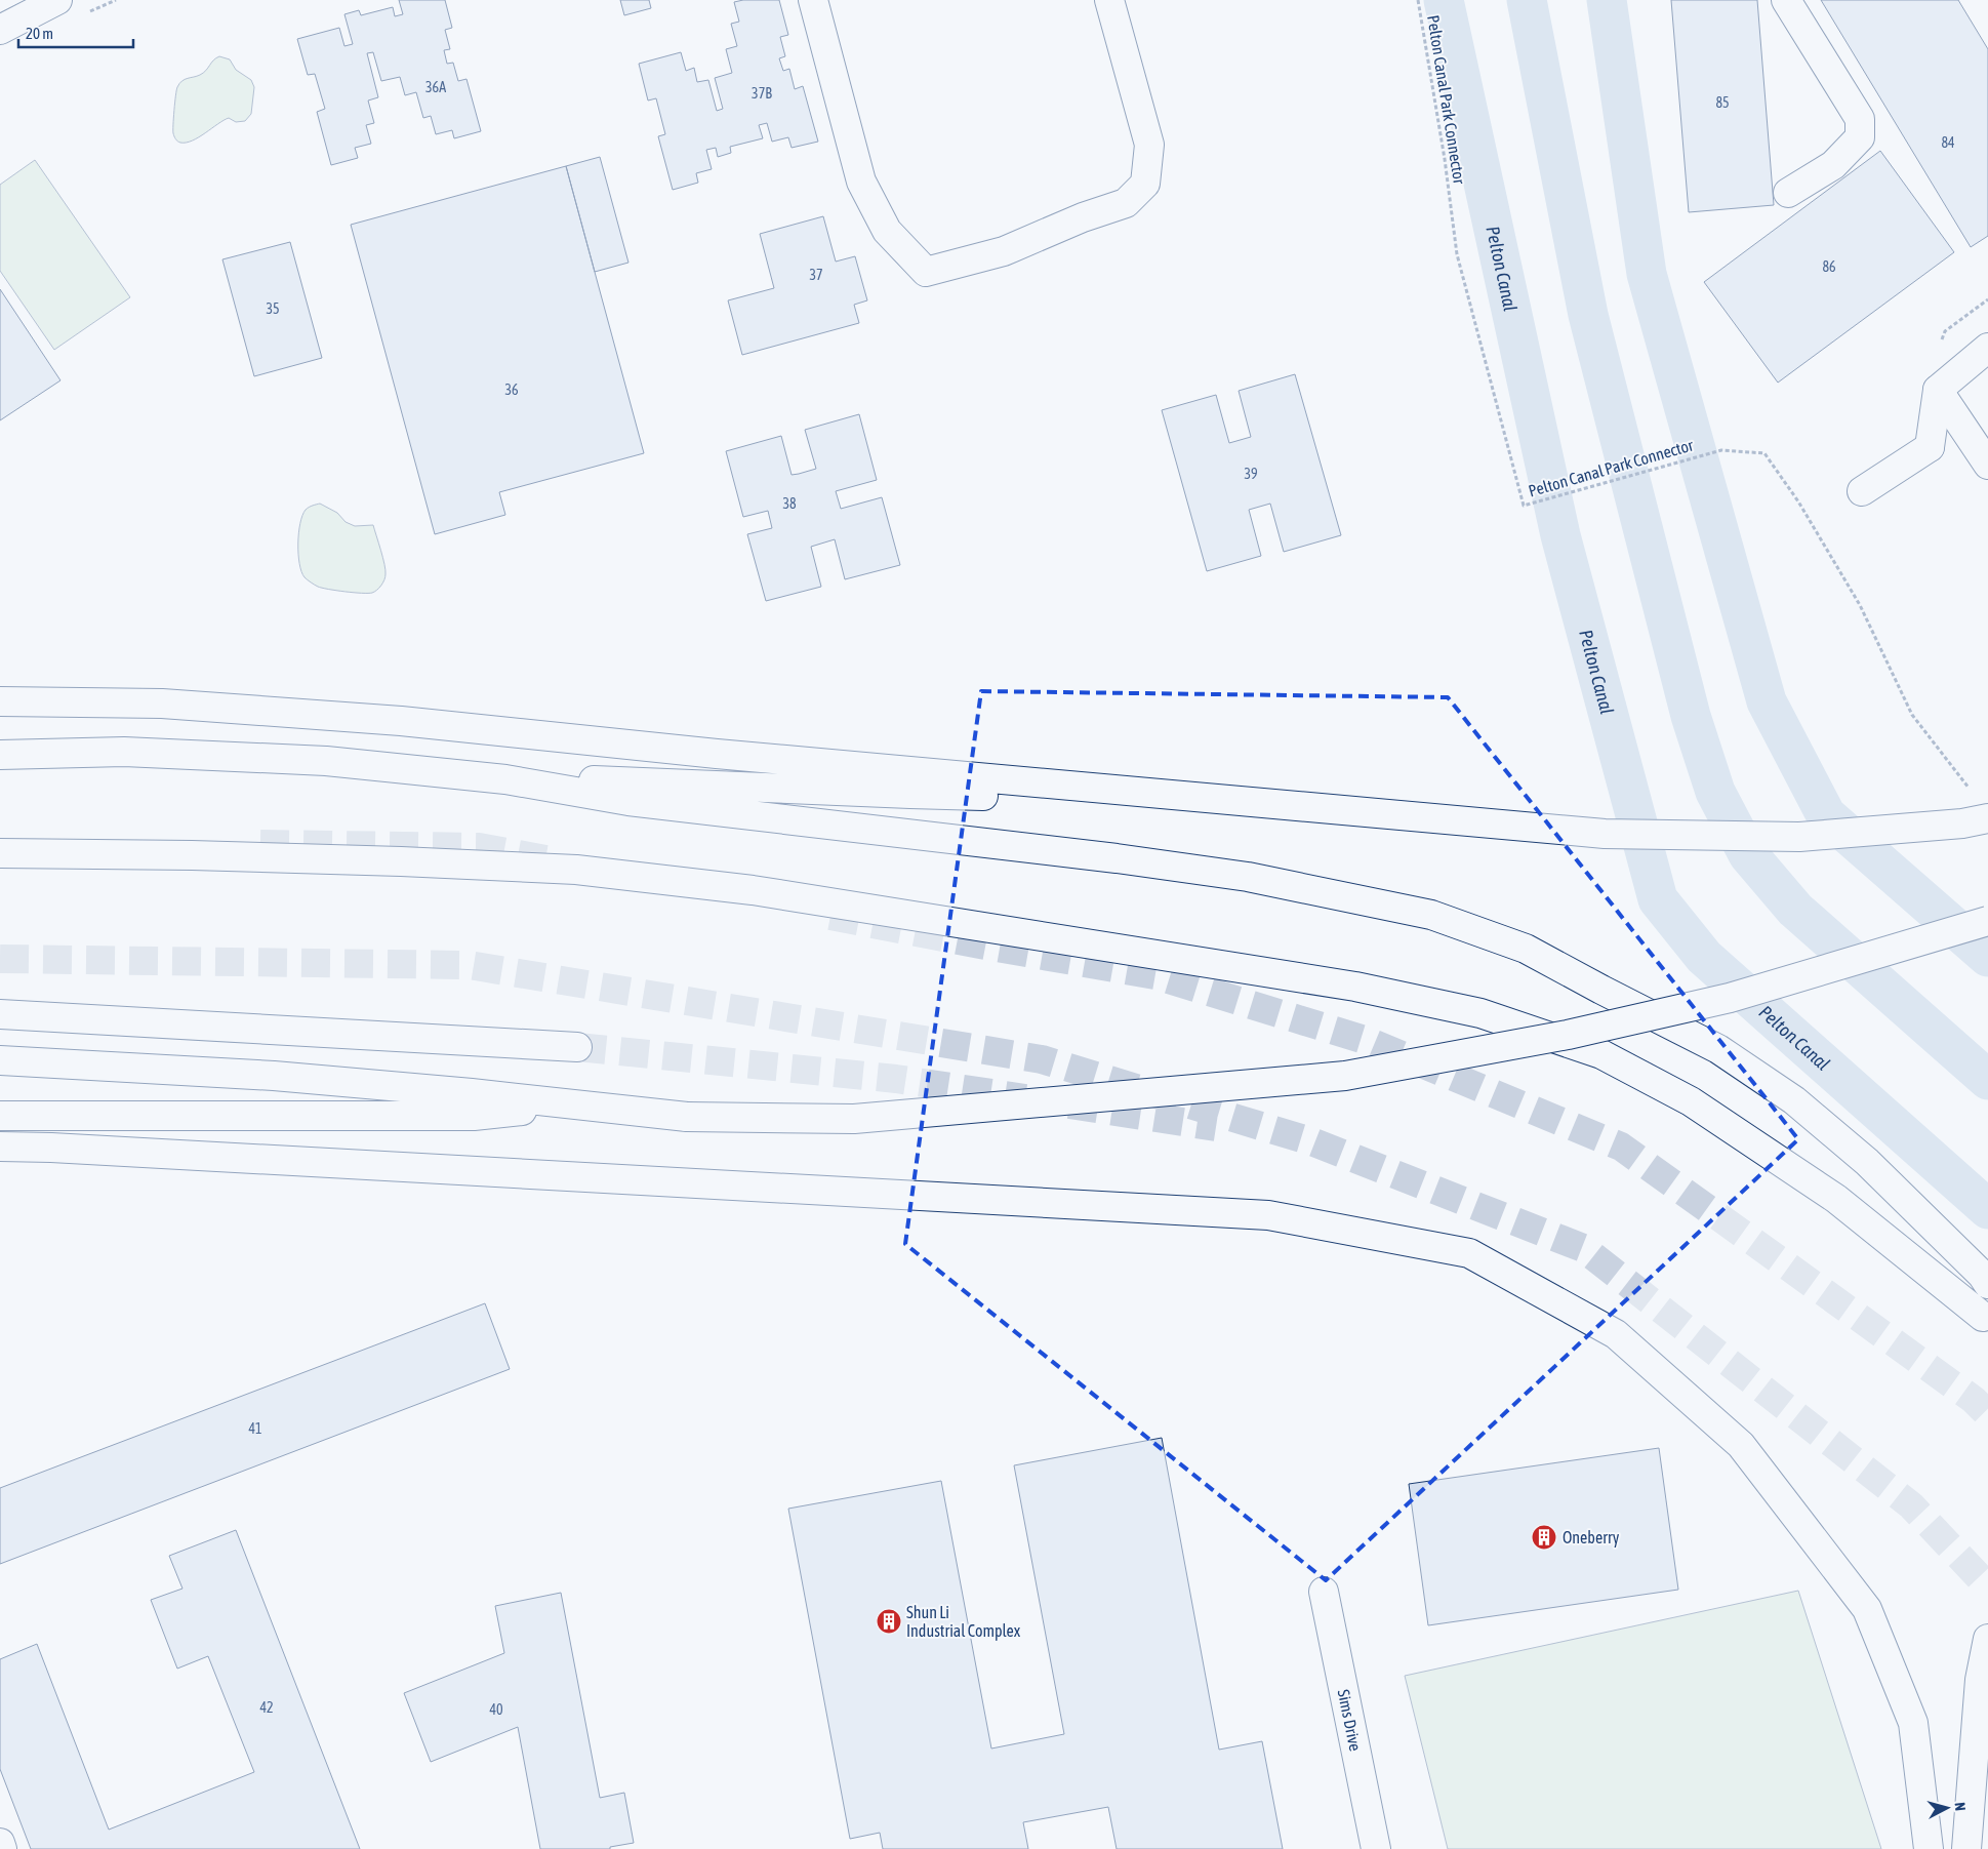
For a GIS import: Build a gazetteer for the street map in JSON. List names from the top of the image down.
{
  "streets": {
    "main road": ["Sims Drive"],
    "path": ["Pelton Canal Park Connector"]
  },
  "water": ["Pelton Canal"],
  "places": {
    "building": ["Oneberry", "Shun Li Industrial Complex"]
  },
  "house_numbers": [
    "36A",
    "37B",
    "85",
    "84",
    "86",
    "37",
    "35",
    "36",
    "39",
    "38",
    "41",
    "42",
    "40"
  ],
  "scale_bar": "20 m",
  "north": "right"
}
